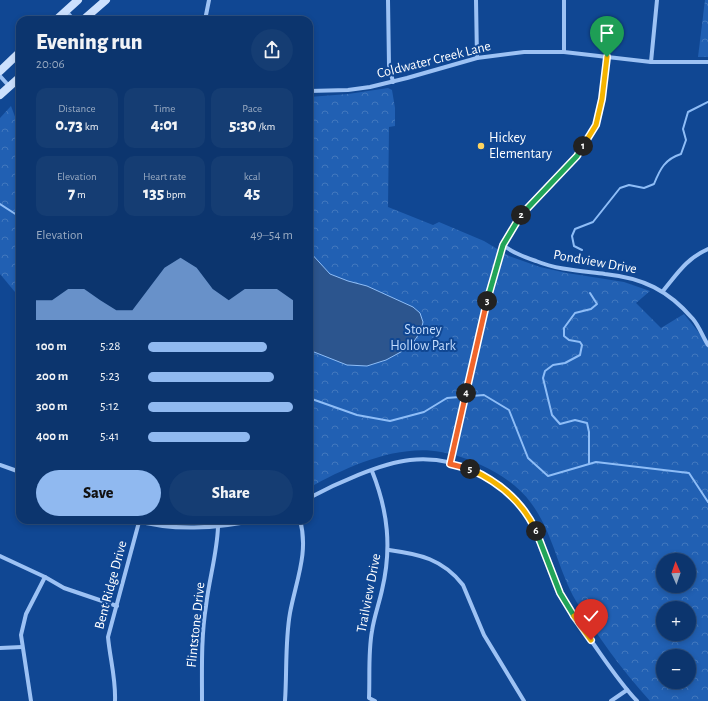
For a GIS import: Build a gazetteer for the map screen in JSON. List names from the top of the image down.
{
  "streets": {
    "street": [
      "Coldwater Creek Lane",
      "Pondview Drive",
      "Bent Ridge Drive",
      "Trailview Drive",
      "Flintstone Drive"
    ]
  },
  "parks": ["Stoney Hollow Park"],
  "places": ["Hickey Elementary"],
  "north": "top",
  "page": {
    "heading": ["Evening run", "20:06"],
    "stats": [
      ["Distance", "0.73 km"],
      ["Time", "4:01"],
      ["Pace", "5:30 /km"],
      ["Elevation", "7 m"],
      ["Heart rate", "135 bpm"],
      ["kcal", "45"]
    ],
    "pins": [
      "1",
      "2",
      "3",
      "4",
      "5",
      "6"
    ],
    "chart": ["Elevation", "49–54 m"],
    "list": [
      {
        "name": "100 m",
        "note": "5:28"
      },
      {
        "name": "200 m",
        "note": "5:23"
      },
      {
        "name": "300 m",
        "note": "5:12"
      },
      {
        "name": "400 m",
        "note": "5:41"
      }
    ],
    "buttons": ["Save", "Share"],
    "map_buttons": ["+", "−"]
  }
}
